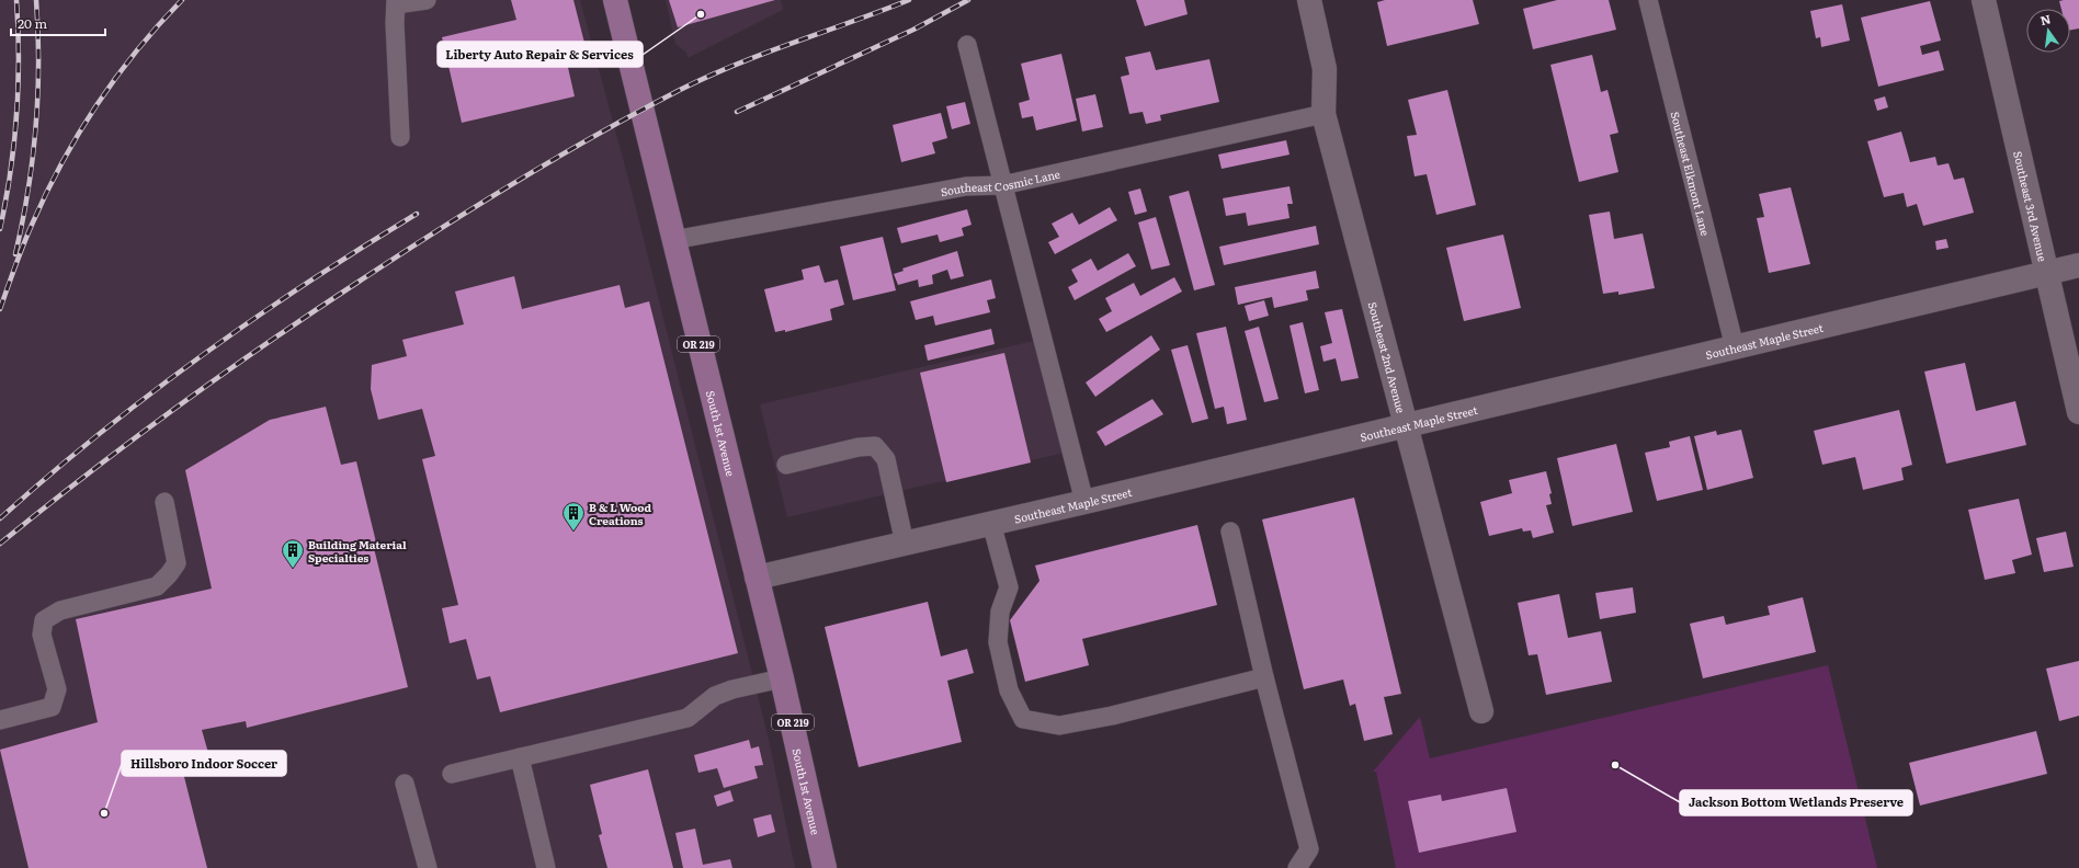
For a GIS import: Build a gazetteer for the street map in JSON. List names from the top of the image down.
{
  "streets": {
    "main road": ["OR 219", "South 1st Avenue"],
    "street": ["Southeast 3rd Avenue", "Southeast Maple Street", "Southeast 2nd Avenue"],
    "lane": ["Southeast Elkmont Lane", "Southeast Cosmic Lane"]
  },
  "crossings": [
    ["Southeast Elkmont Lane", "Southeast Maple Street"],
    ["Southeast Cosmic Lane", "Southeast 2nd Avenue"],
    ["Southeast Cosmic Lane", "South 1st Avenue"],
    ["Southeast 3rd Avenue", "Southeast Maple Street"],
    ["Southeast Maple Street", "Southeast 2nd Avenue"],
    ["Southeast Maple Street", "South 1st Avenue"]
  ],
  "places": {
    "other": ["Liberty Auto Repair & Services", "Jackson Bottom Wetlands Preserve", "Hillsboro Indoor Soccer"],
    "building": ["B & L Wood Creations", "Building Material Specialties"]
  },
  "scale_bar": "20 m",
  "north": "top"
}
